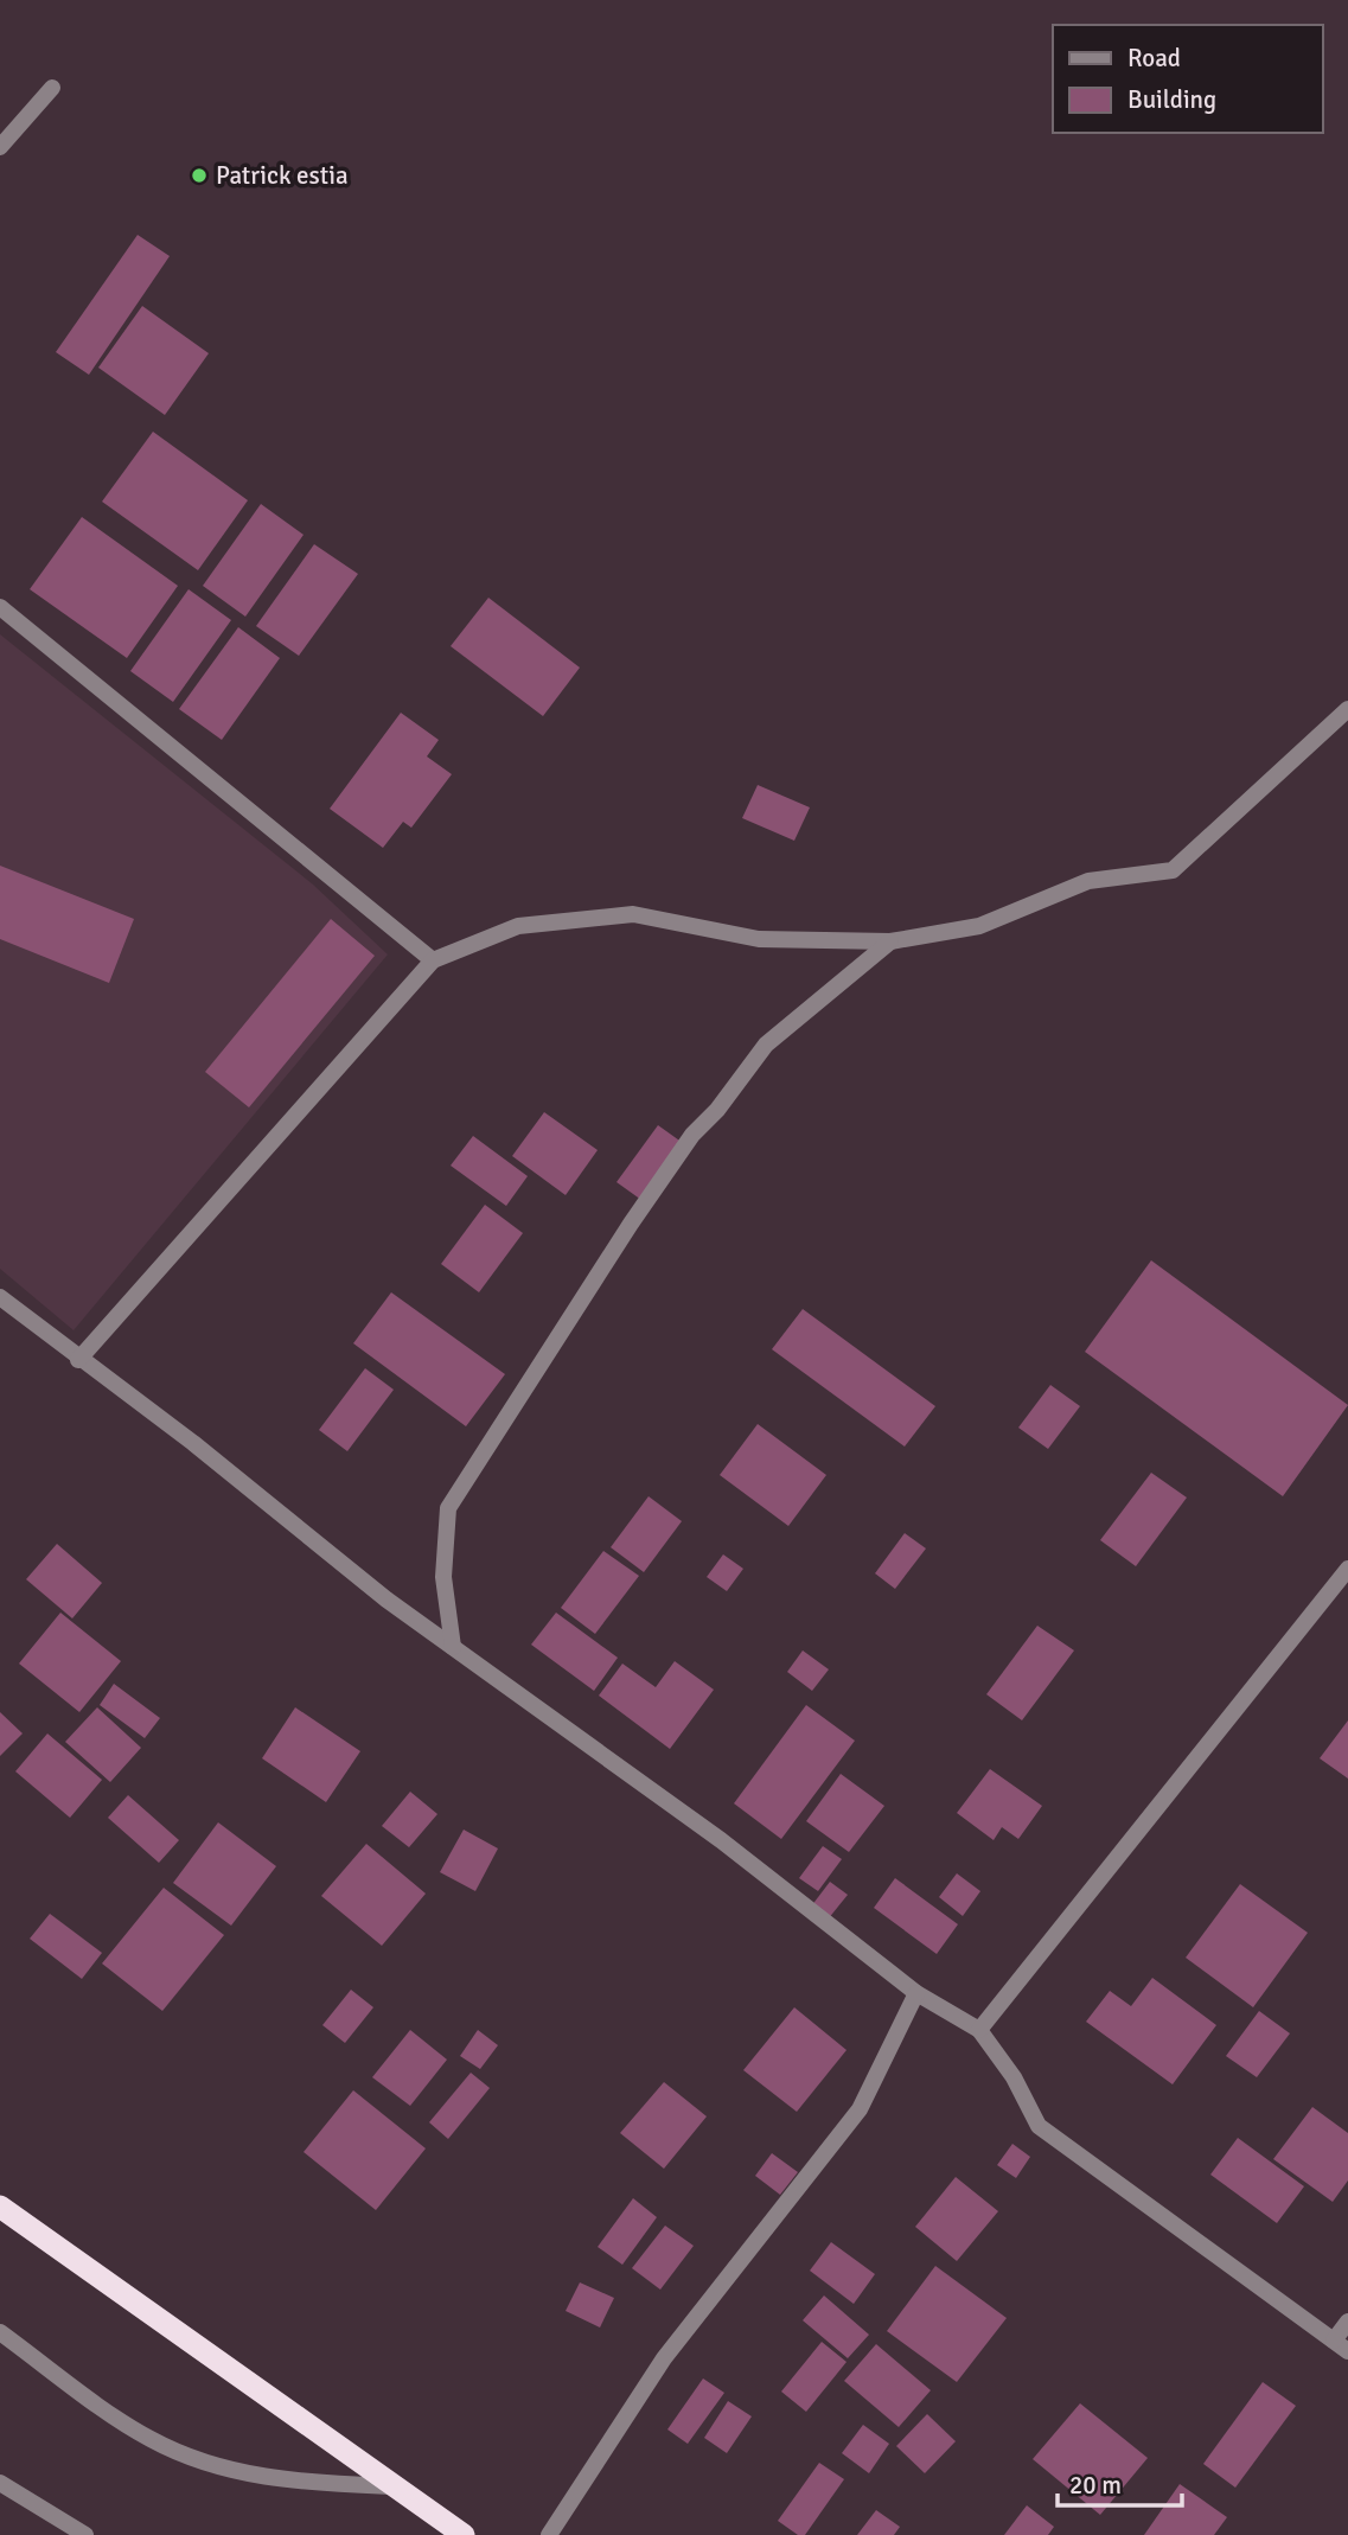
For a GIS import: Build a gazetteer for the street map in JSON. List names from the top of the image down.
{
  "places": ["Patrick estia"],
  "legend": ["Road", "Building"],
  "scale_bar": "20 m"
}
